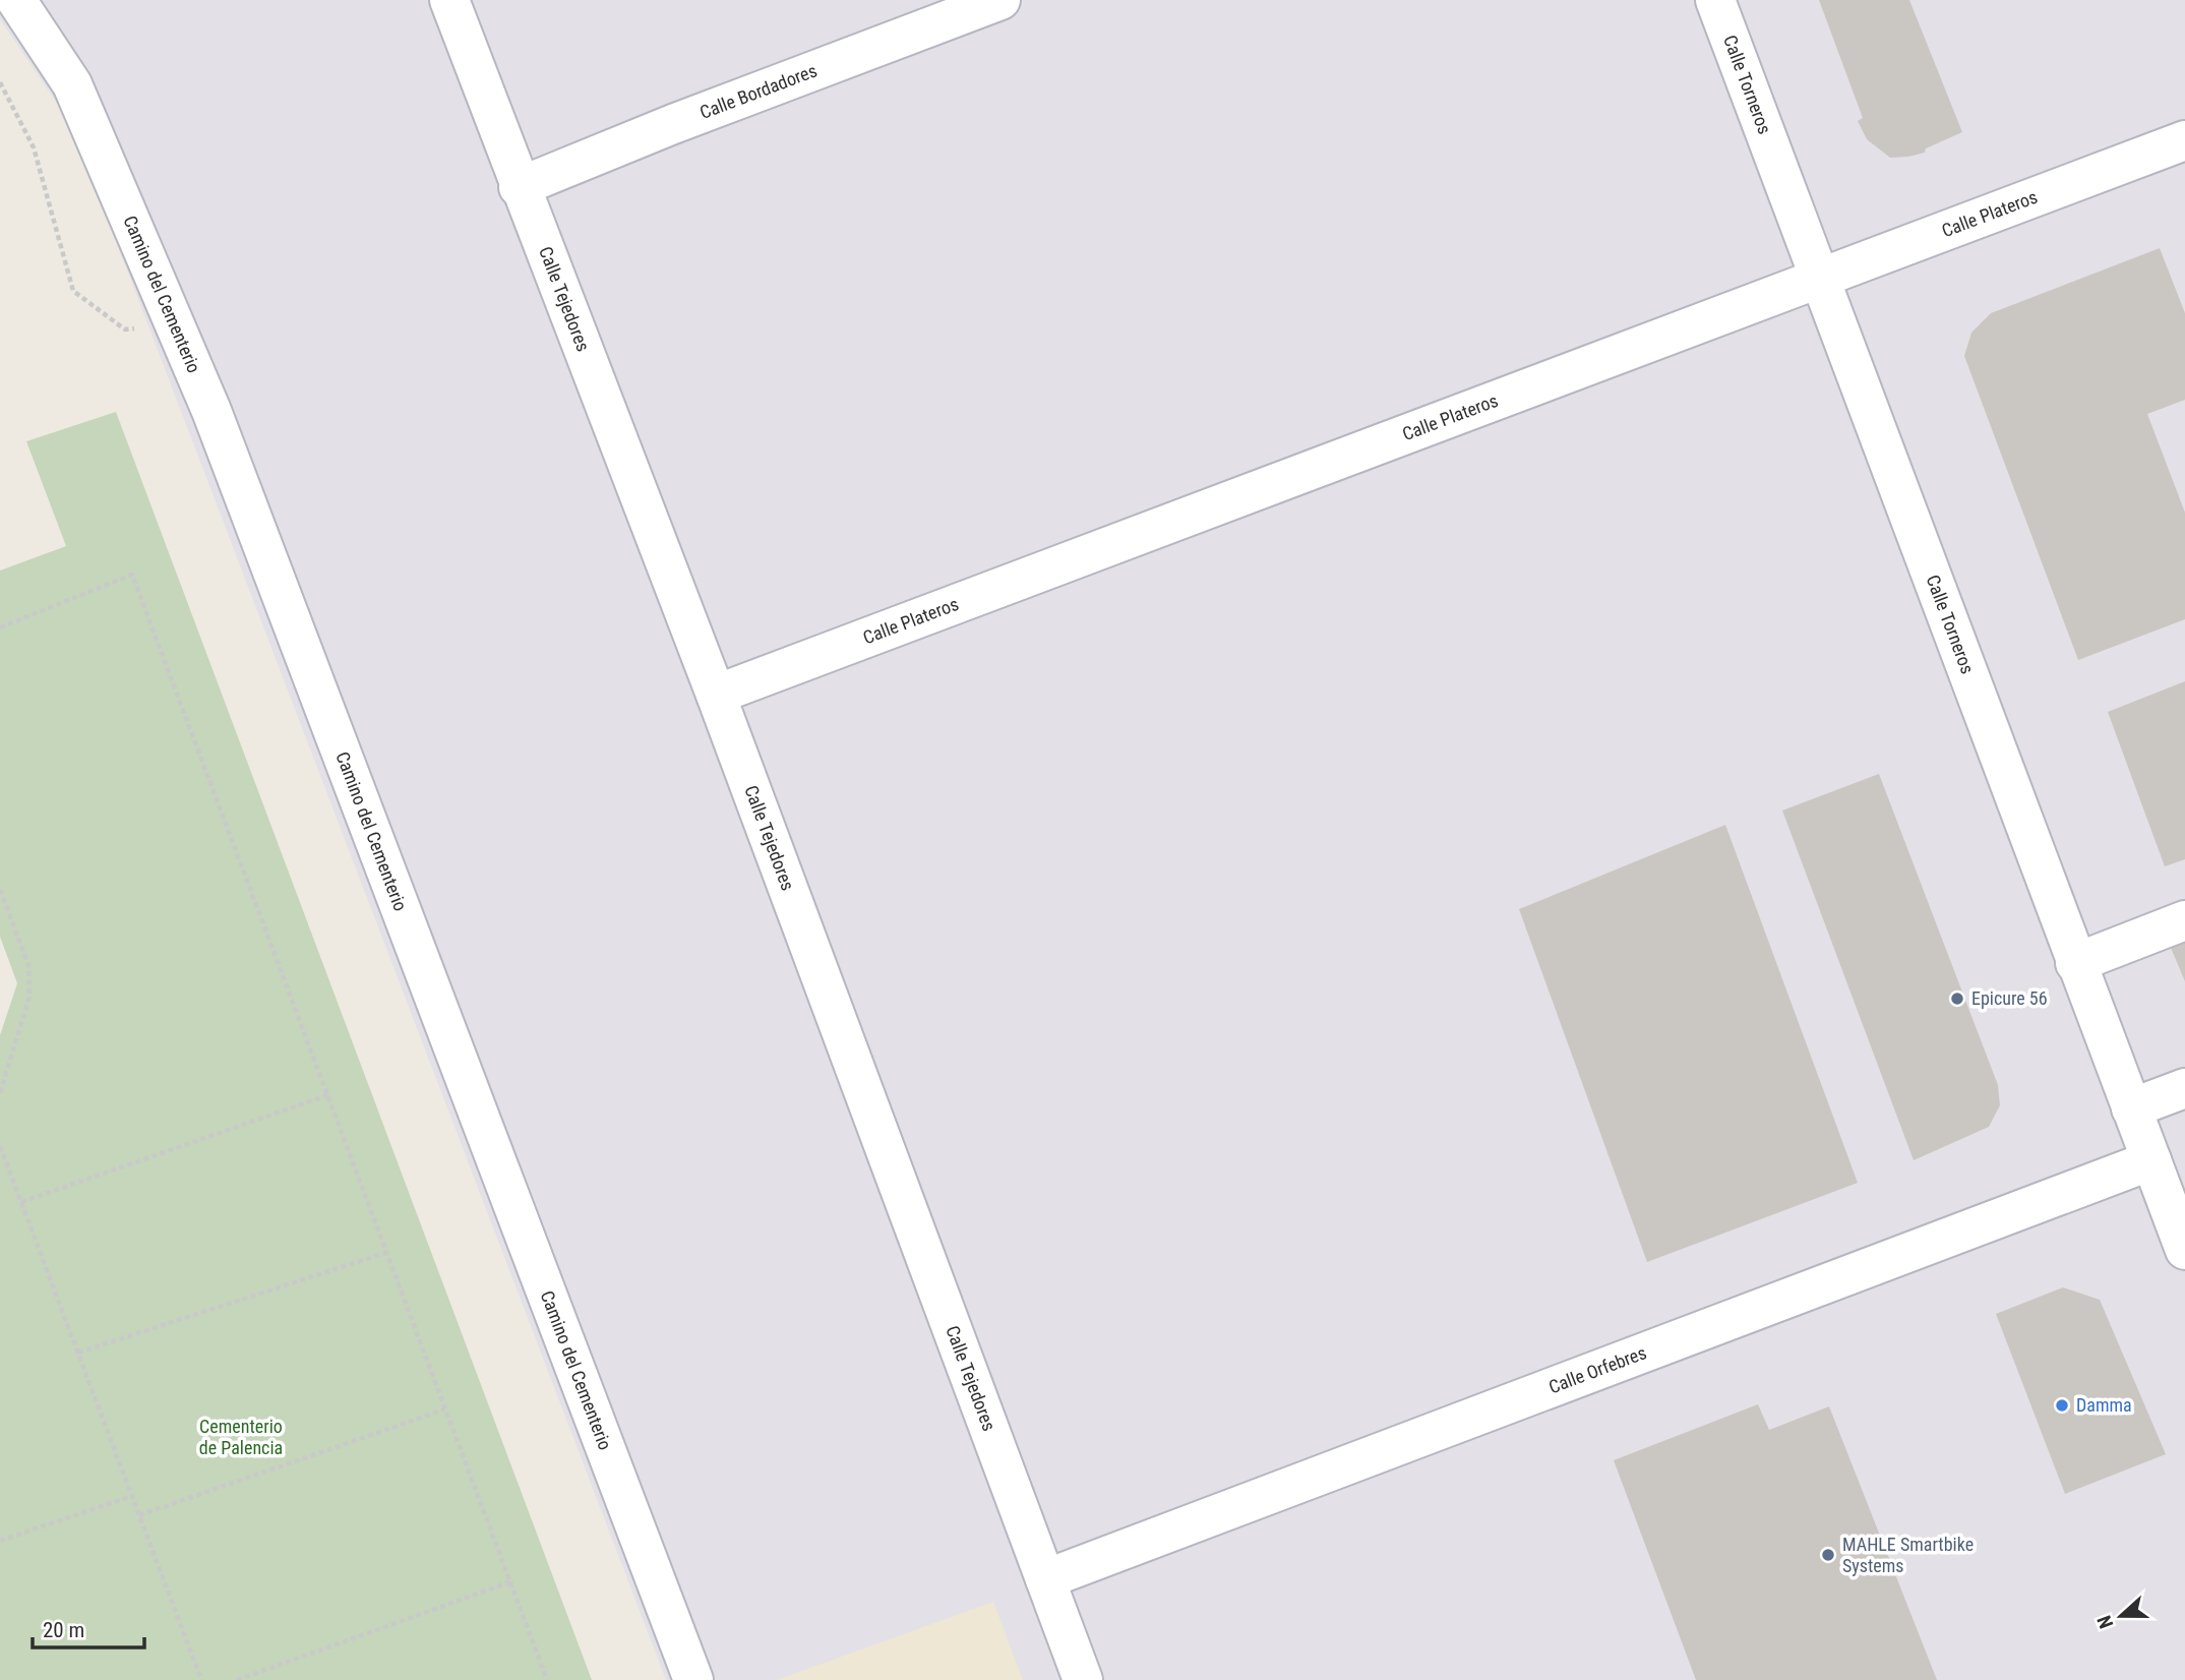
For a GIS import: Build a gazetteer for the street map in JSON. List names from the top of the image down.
{
  "streets": {
    "street": [
      "Calle Torneros",
      "Calle Bordadores",
      "Calle Plateros",
      "Camino del Cementerio",
      "Calle Tejedores",
      "Calle Orfebres"
    ]
  },
  "crossings": [
    ["Calle Torneros", "Calle Plateros"],
    ["Calle Torneros", "Calle Orfebres"],
    ["Calle Bordadores", "Calle Tejedores"],
    ["Calle Plateros", "Calle Tejedores"],
    ["Calle Tejedores", "Calle Orfebres"]
  ],
  "parks": ["Cementerio de Palencia"],
  "places": ["Epicure 56", "Damma", "MAHLE Smartbike Systems"],
  "scale_bar": "20 m",
  "north": "left"
}
